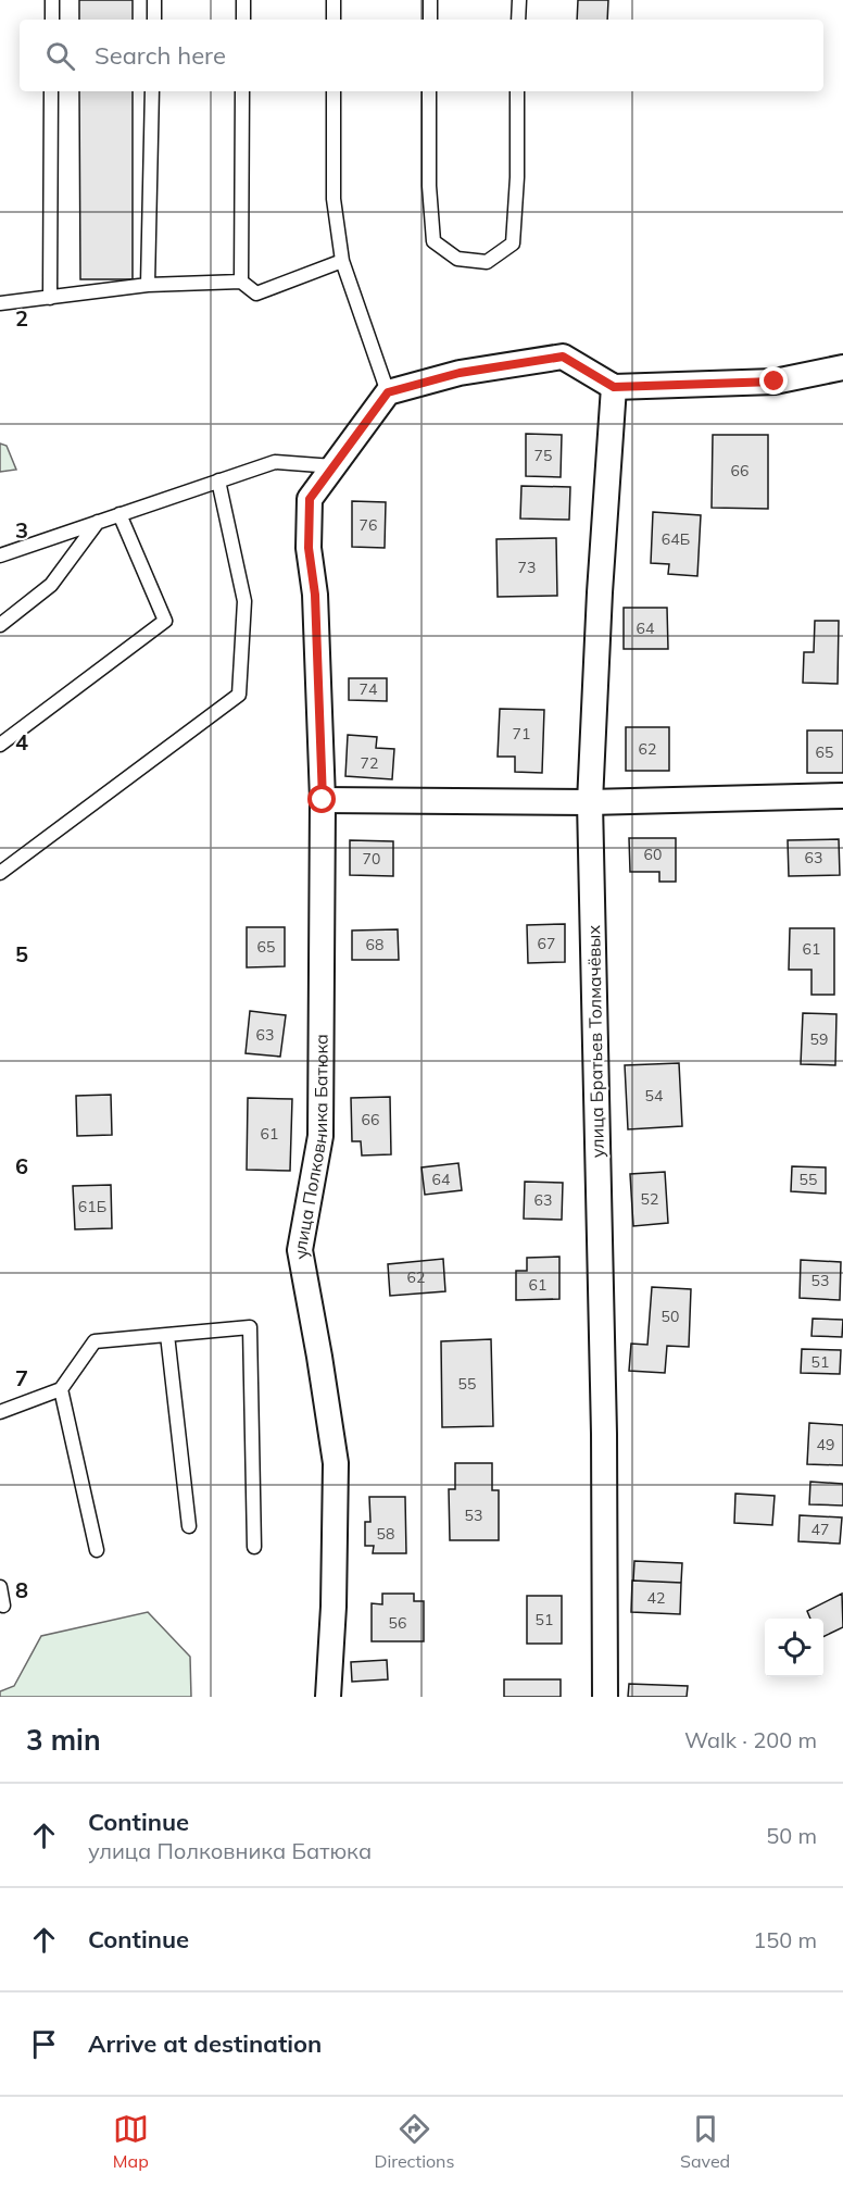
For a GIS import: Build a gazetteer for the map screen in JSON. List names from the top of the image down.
{
  "streets": {
    "street": ["улица Братьев Толмачёвых", "улица Полковника Батюка"]
  },
  "house_numbers": [
    "75",
    "66",
    "76",
    "64Б",
    "73",
    "64",
    "74",
    "71",
    "62",
    "65",
    "72",
    "60",
    "63",
    "70",
    "67",
    "68",
    "65",
    "61",
    "63",
    "59",
    "54",
    "66",
    "61",
    "64",
    "55",
    "52",
    "63",
    "61Б",
    "62",
    "53",
    "61",
    "50",
    "51",
    "55",
    "49",
    "53",
    "47",
    "58",
    "42",
    "51",
    "56"
  ],
  "page": {
    "search": "Search here",
    "heading": ["3 min", "Walk · 200 m"],
    "list": [
      ["Continue", "улица Полковника Батюка", "50 m"],
      ["Continue", "150 m"],
      "Arrive at destination"
    ],
    "nav": ["Map", "Directions", "Saved"]
  },
  "grid": {
    "rows": [
      "2",
      "3",
      "4",
      "5",
      "6",
      "7",
      "8"
    ]
  }
}
